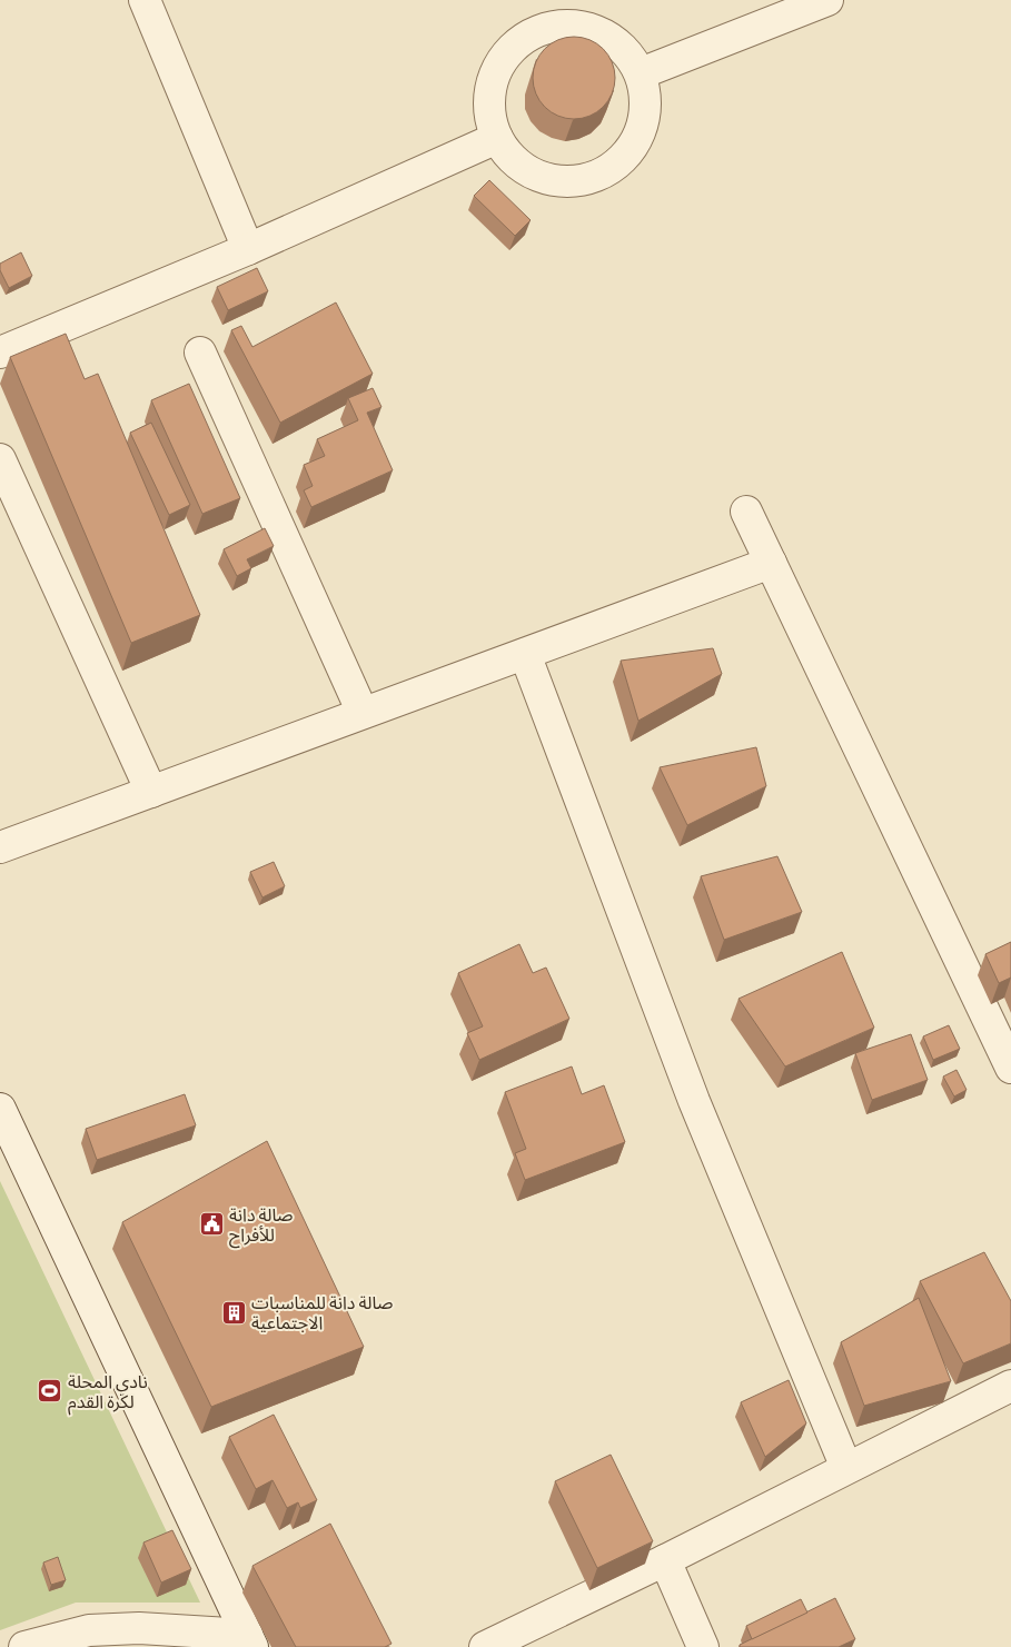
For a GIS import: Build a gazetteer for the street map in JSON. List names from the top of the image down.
{
  "places": {
    "public building": ["صالة دانة للأفراح"],
    "building": ["صالة دانة للمناسبات الاجتماعية"],
    "sports": ["نادي المحلة لكرة القدم"]
  }
}
